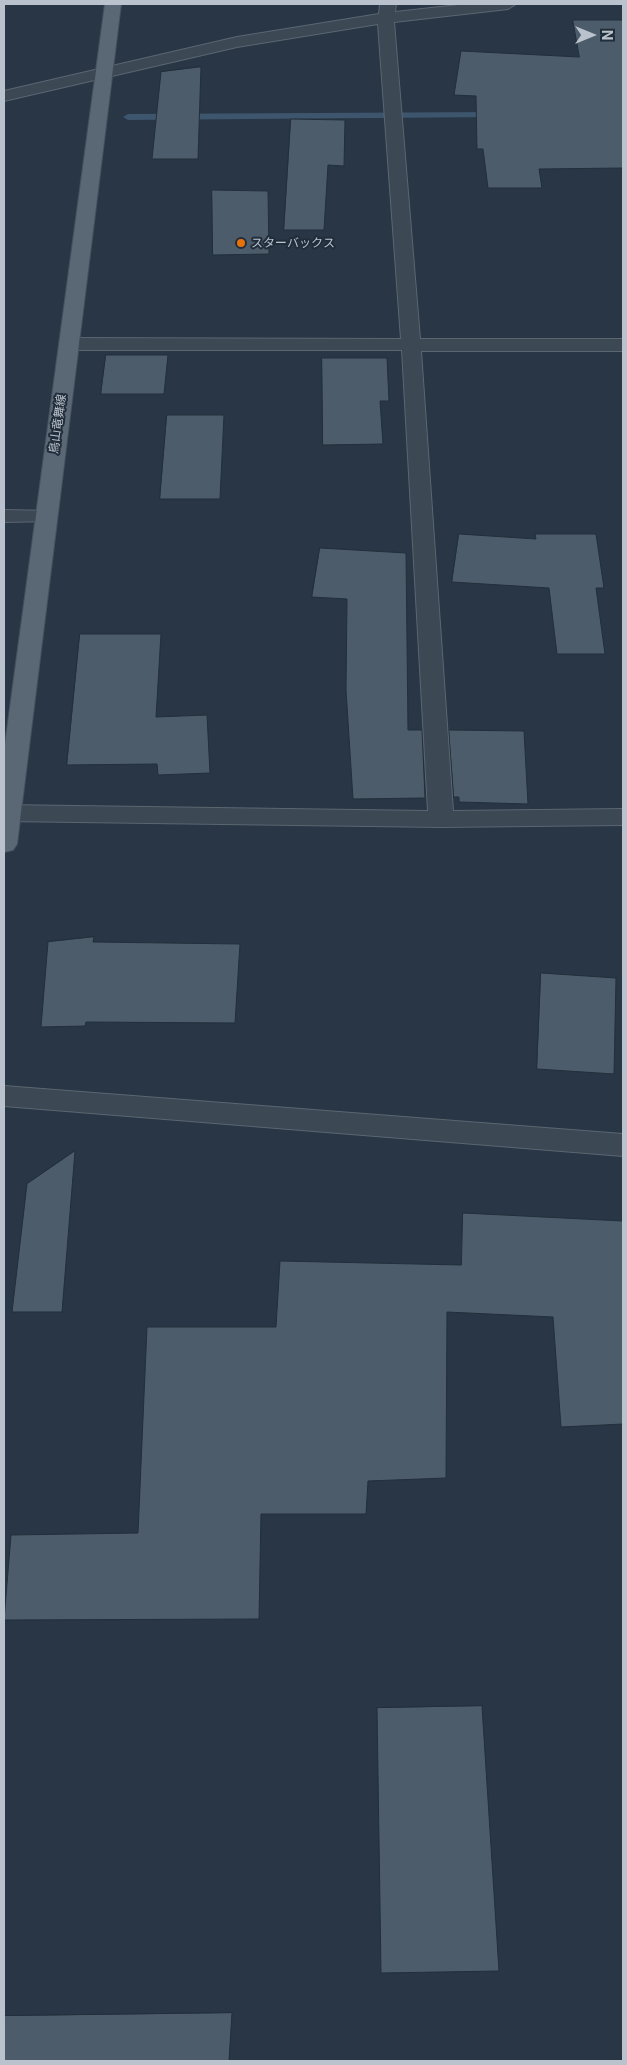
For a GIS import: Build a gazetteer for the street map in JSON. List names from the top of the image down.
{
  "streets": {
    "main road": ["鳥山竜舞線"]
  },
  "places": ["スターバックス"],
  "north": "right"
}
